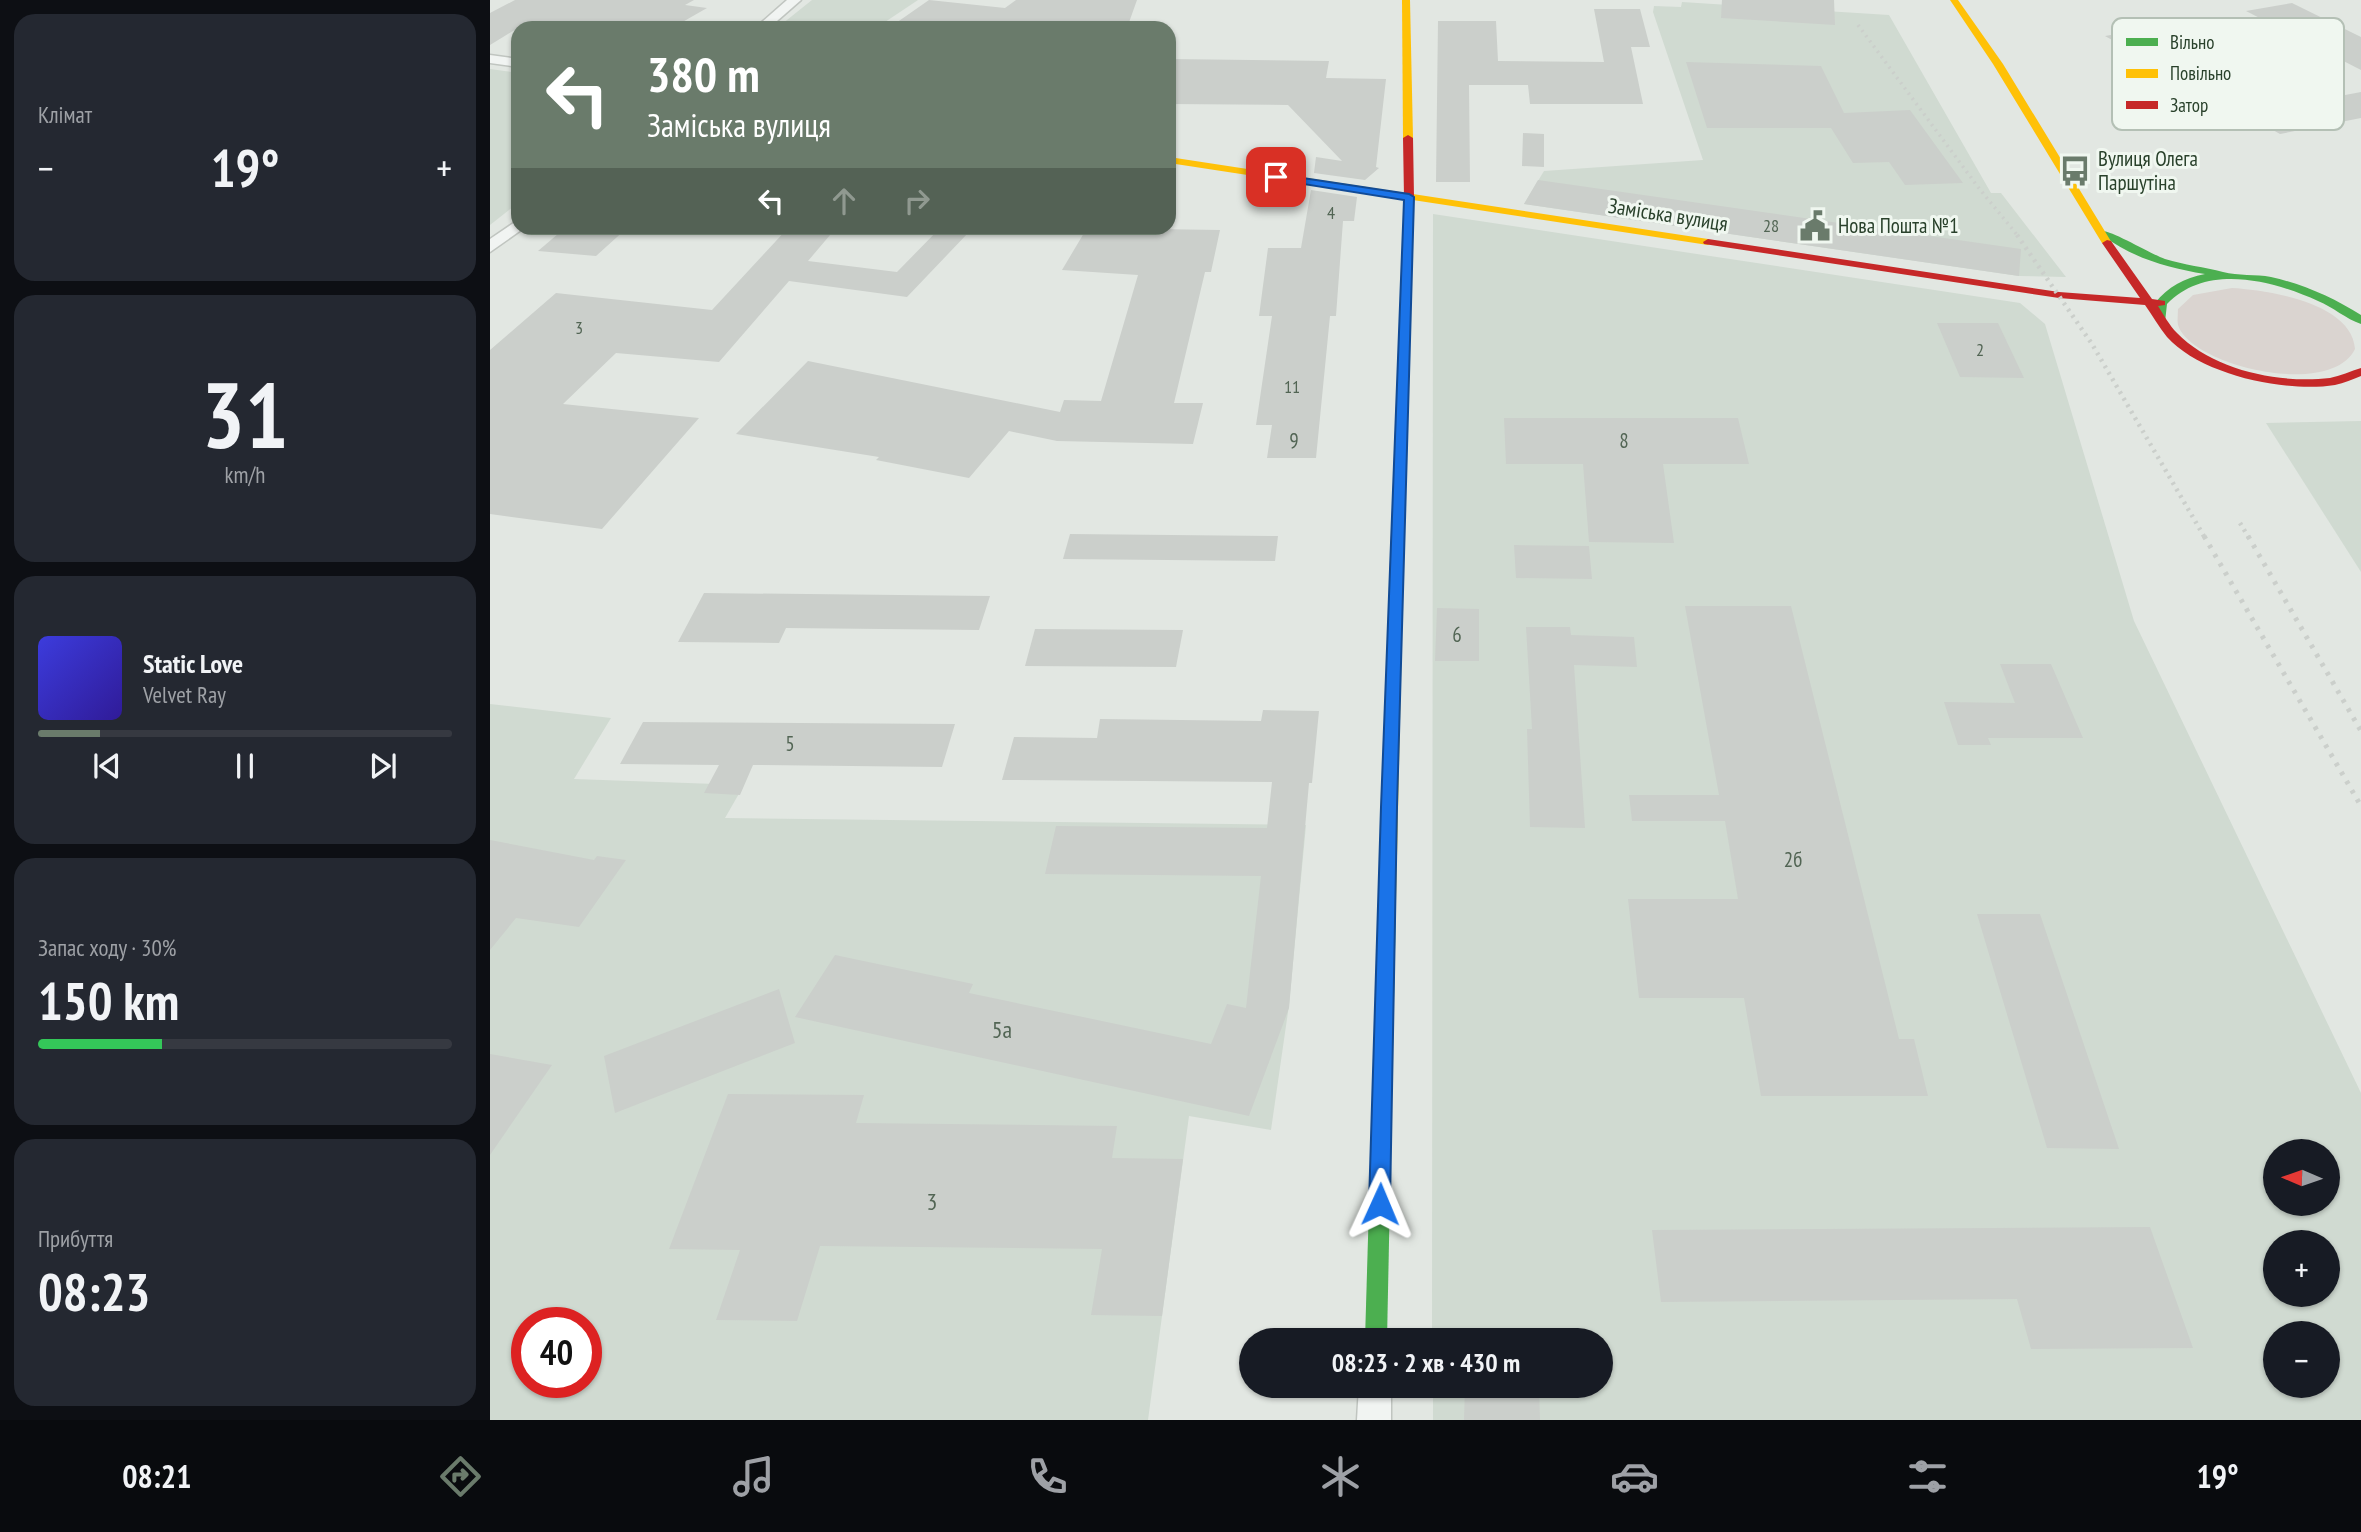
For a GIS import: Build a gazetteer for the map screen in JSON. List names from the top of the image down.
{
  "streets": {
    "street": ["Заміська вулиця"]
  },
  "places": {
    "bus stop": ["Вулиця Олега Паршутіна"],
    "public building": ["Нова Пошта №1"]
  },
  "house_numbers": [
    "4",
    "28",
    "3",
    "2",
    "11",
    "9",
    "8",
    "6",
    "5",
    "2б",
    "5а",
    "3"
  ],
  "legend": ["Вільно", "Повільно", "Затор"],
  "north": "left",
  "page": {
    "tile": [
      "Клімат",
      ["31", "km/h"],
      ["Запас ходу · 30%", "150 km"],
      ["Прибуття", "08:23"]
    ],
    "turn": ["380 m", "Заміська вулиця"],
    "heat": ["−", "19°", "+"],
    "song": ["Static Love", "Velvet Ray"],
    "map_buttons": ["+", "−"],
    "limit": "40",
    "trip": "08:23 · 2 хв · 430 m",
    "tabs": ["08:21", "19°"]
  }
}
